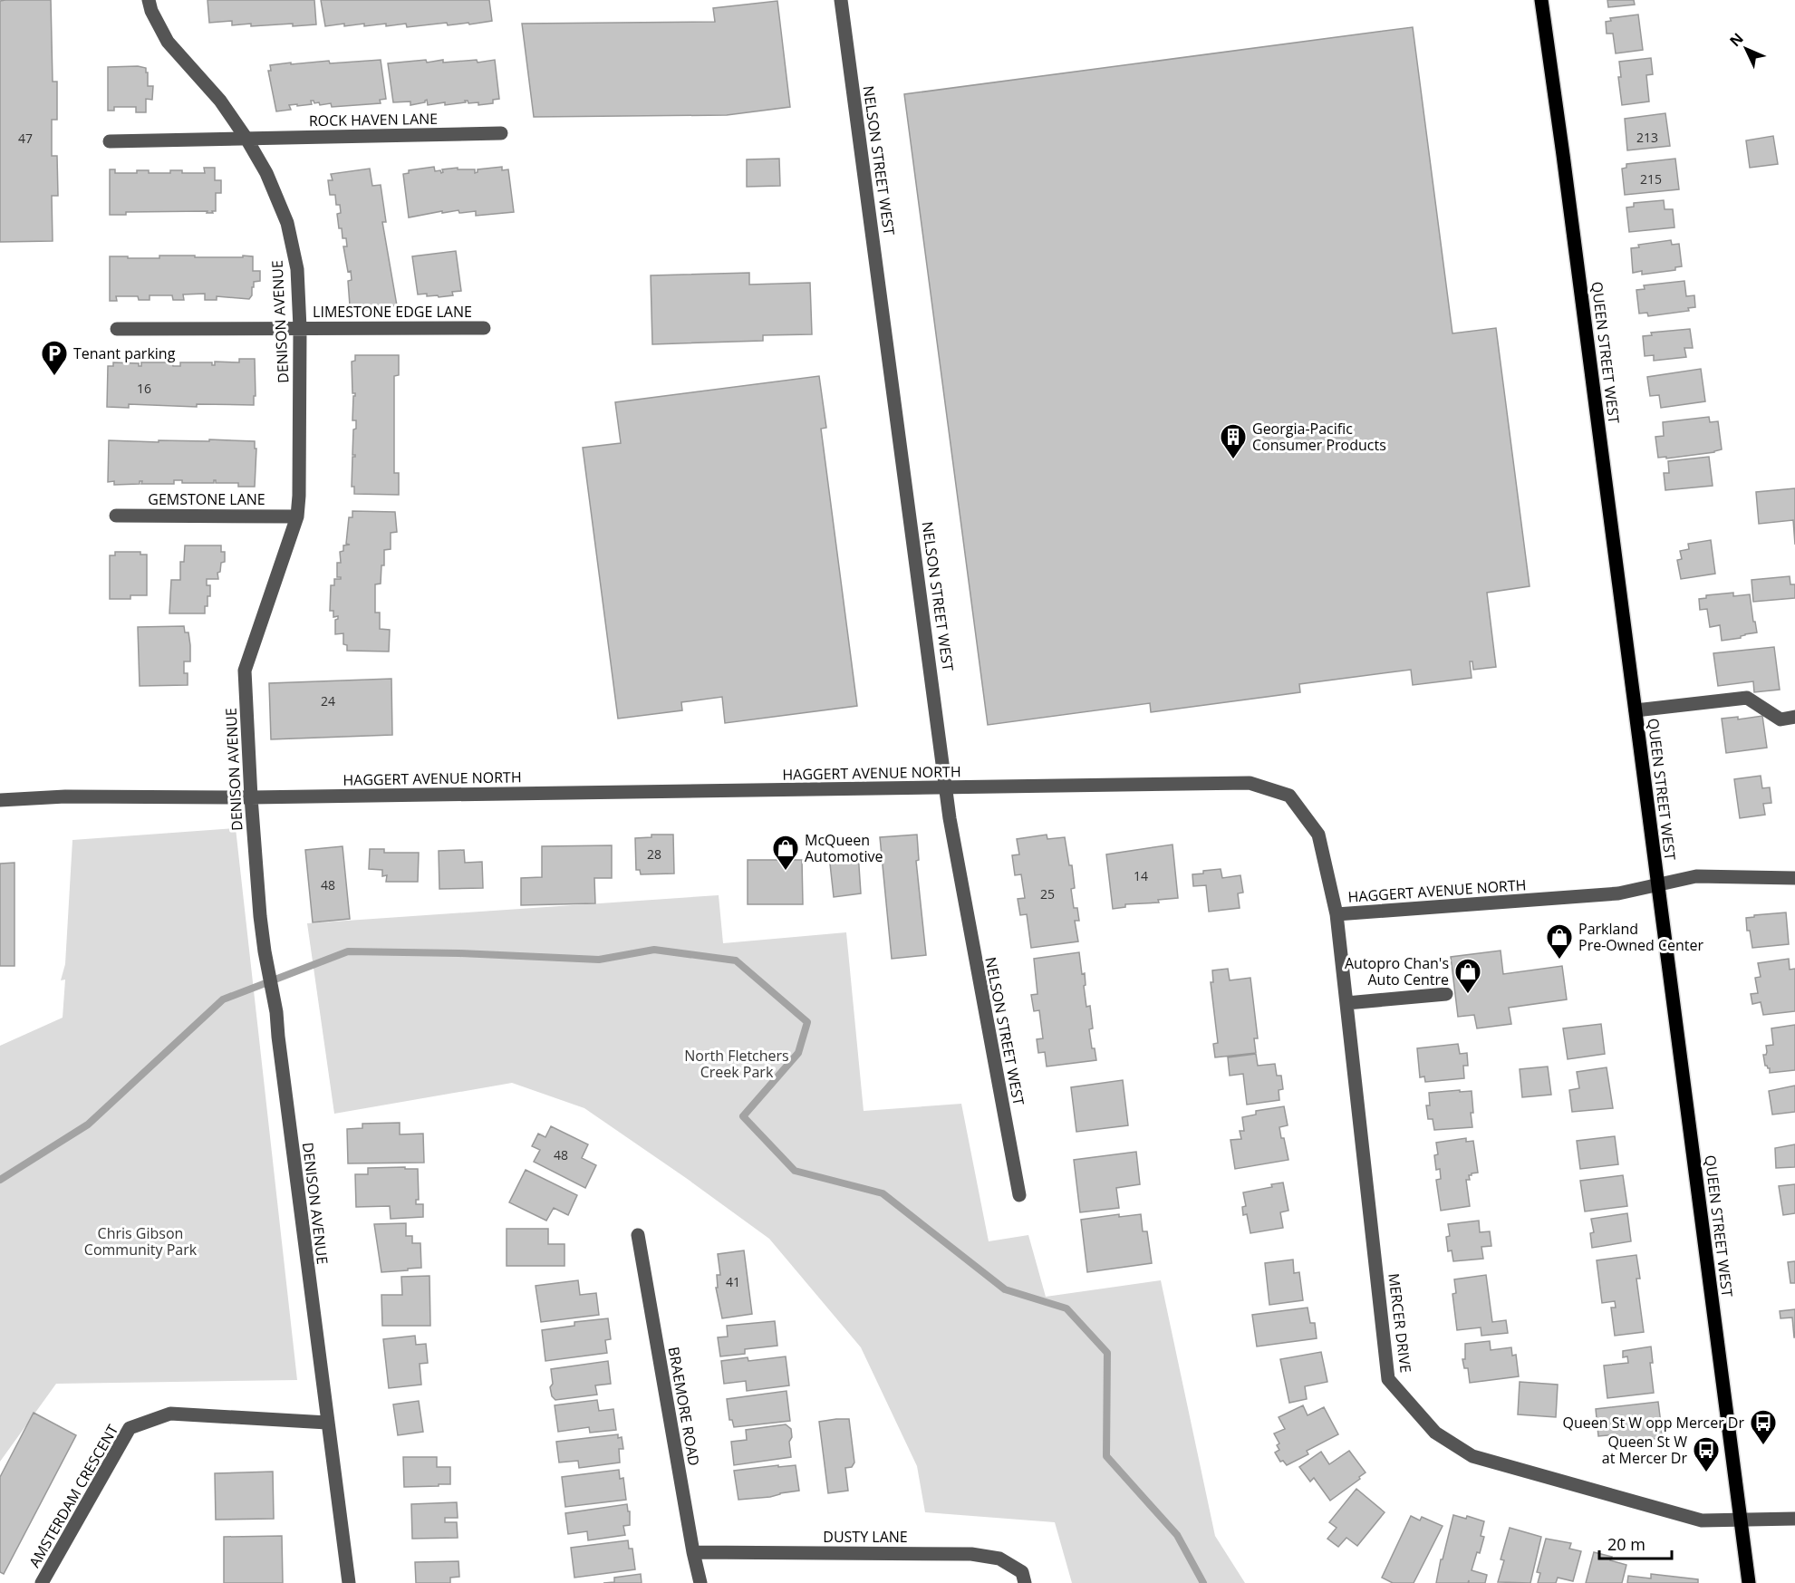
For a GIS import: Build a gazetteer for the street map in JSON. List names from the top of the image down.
{
  "streets": {
    "main road": ["QUEEN STREET WEST"],
    "street": [
      "ROCK HAVEN LANE",
      "NELSON STREET WEST",
      "LIMESTONE EDGE LANE",
      "DENISON AVENUE",
      "GEMSTONE LANE",
      "HAGGERT AVENUE NORTH",
      "MERCER DRIVE",
      "BRAEMORE ROAD",
      "AMSTERDAM CRESCENT",
      "DUSTY LANE"
    ]
  },
  "crossings": [
    ["ROCK HAVEN LANE", "DENISON AVENUE"],
    ["NELSON STREET WEST", "HAGGERT AVENUE NORTH"],
    ["LIMESTONE EDGE LANE", "DENISON AVENUE"],
    ["DENISON AVENUE", "GEMSTONE LANE"],
    ["DENISON AVENUE", "HAGGERT AVENUE NORTH"],
    ["DENISON AVENUE", "AMSTERDAM CRESCENT"],
    ["QUEEN STREET WEST", "HAGGERT AVENUE NORTH"],
    ["QUEEN STREET WEST", "MERCER DRIVE"],
    ["HAGGERT AVENUE NORTH", "MERCER DRIVE"],
    ["BRAEMORE ROAD", "DUSTY LANE"]
  ],
  "parks": ["North Fletchers Creek Park", "Chris Gibson Community Park"],
  "places": {
    "parking": ["Tenant parking"],
    "building": ["Georgia-Pacific Consumer Products"],
    "shop": ["McQueen Automotive", "Parkland Pre-Owned Center", "Autopro Chan's Auto Centre"],
    "bus stop": ["Queen St W opp Mercer Dr", "Queen St W at Mercer Dr"]
  },
  "house_numbers": [
    "213",
    "47",
    "215",
    "16",
    "24",
    "28",
    "14",
    "48",
    "25",
    "48",
    "41"
  ],
  "scale_bar": "20 m",
  "north": "top left"
}
